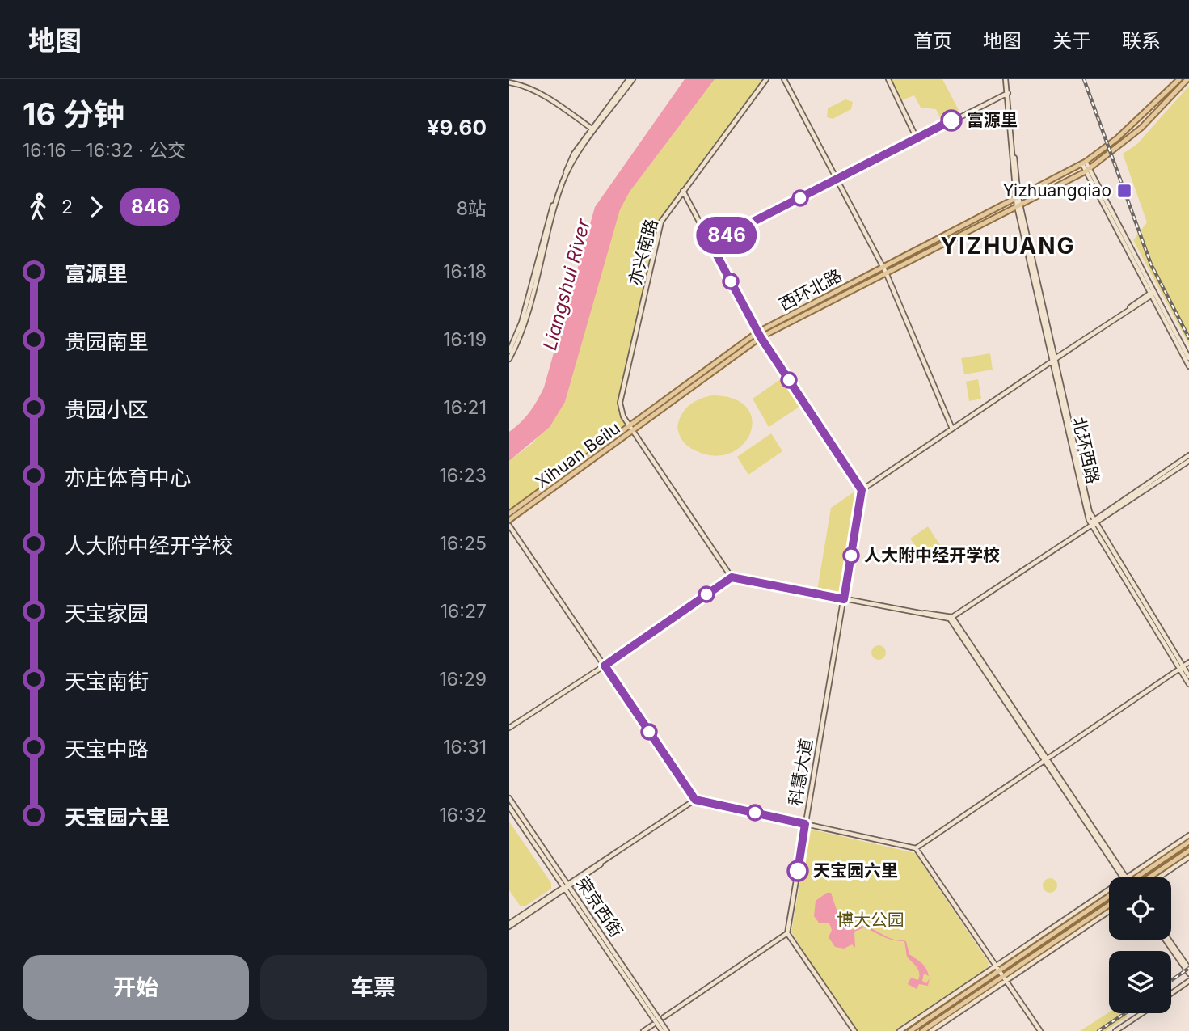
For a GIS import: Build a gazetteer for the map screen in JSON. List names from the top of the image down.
{
  "streets": {
    "main road": ["西环北路", "Xihuan Beilu"],
    "street": [
      "亦兴南路",
      "北环西路",
      "科慧大道",
      "荣京西街"
    ]
  },
  "crossings": [
    ["亦兴南路", "西环北路"],
    ["亦兴南路", "Xihuan Beilu"],
    ["西环北路", "北环西路"],
    ["西环北路", "Xihuan Beilu"]
  ],
  "districts": ["YIZHUANG"],
  "water": ["Liangshui River"],
  "parks": ["博大公园"],
  "places": {
    "other": ["富源里", "人大附中经开学校", "天宝园六里"],
    "transit": ["Yizhuangqiao"]
  },
  "lines": ["bus line 846"],
  "page": {
    "header": "地图",
    "nav": [
      "首页",
      "地图",
      "关于",
      "联系"
    ],
    "heading": ["16 分钟", "16:16 – 16:32 · 公交", "¥9.60"],
    "on_map": "846",
    "legs": ["2", "846", "8站"],
    "list": [
      {
        "name": "富源里",
        "value": "16:18"
      },
      {
        "name": "贵园南里",
        "value": "16:19"
      },
      {
        "name": "贵园小区",
        "value": "16:21"
      },
      {
        "name": "亦庄体育中心",
        "value": "16:23"
      },
      {
        "name": "人大附中经开学校",
        "value": "16:25"
      },
      {
        "name": "天宝家园",
        "value": "16:27"
      },
      {
        "name": "天宝南街",
        "value": "16:29"
      },
      {
        "name": "天宝中路",
        "value": "16:31"
      },
      {
        "name": "天宝园六里",
        "value": "16:32"
      }
    ],
    "buttons": ["开始", "车票"]
  }
}
